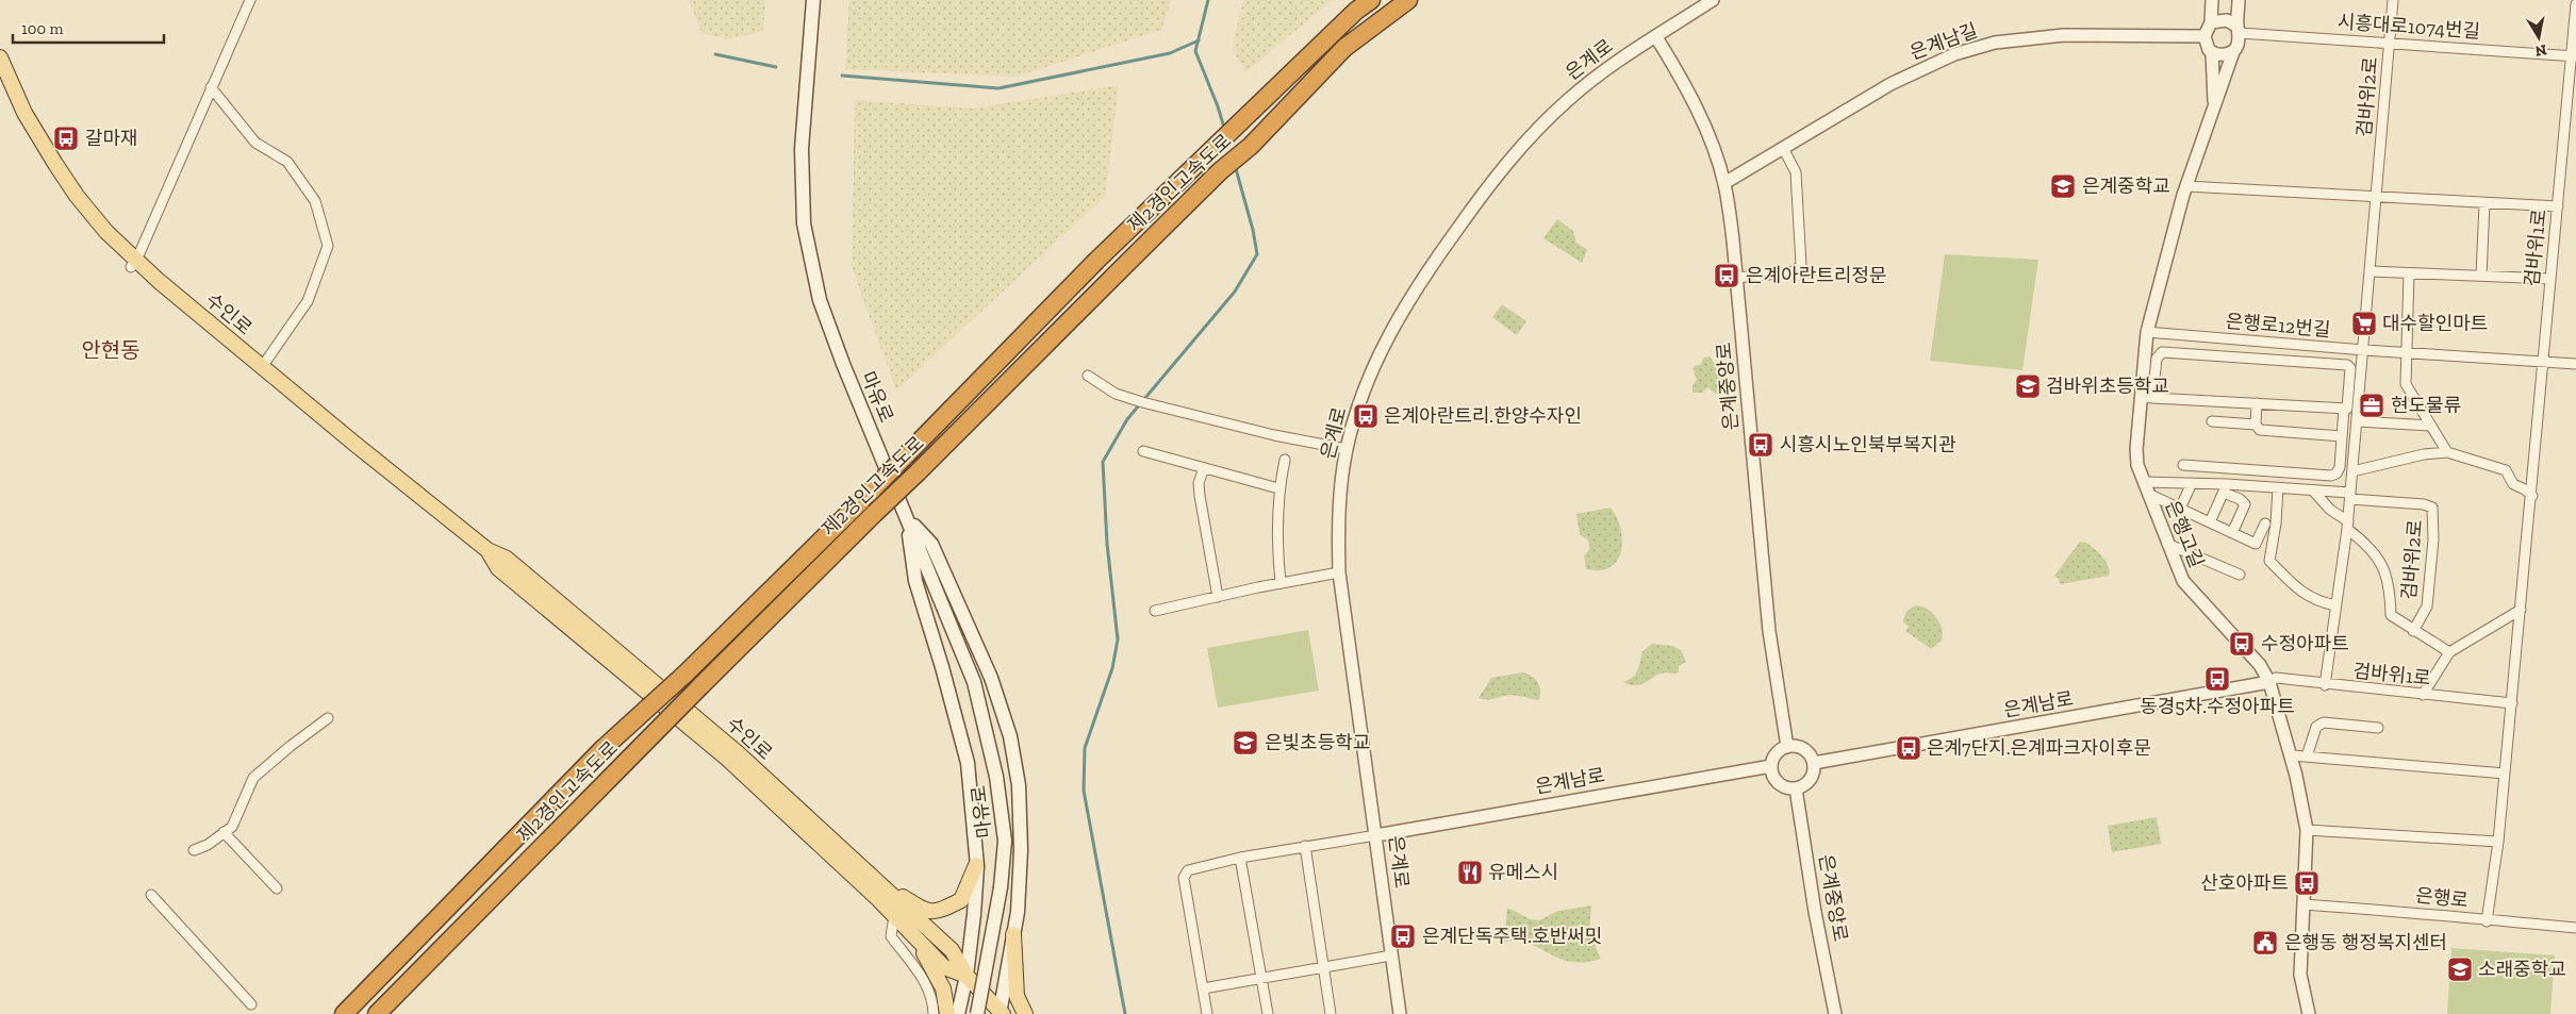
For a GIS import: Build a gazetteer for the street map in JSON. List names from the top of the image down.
{
  "streets": {
    "highway": ["제2경인고속도로"],
    "main road": ["수인로", "마유로"],
    "street": [
      "시흥대로1074번길",
      "은계남길",
      "은계로",
      "검바위2로",
      "검바위1로",
      "은행로12번길",
      "은계중앙로",
      "은행고길",
      "은계남로",
      "은행로"
    ]
  },
  "crossings": [
    ["시흥대로1074번길", "은계남길"],
    ["시흥대로1074번길", "검바위2로"],
    ["시흥대로1074번길", "검바위1로"],
    ["시흥대로1074번길", "은행고길"],
    ["은계남길", "은계중앙로"],
    ["은계남길", "은행고길"],
    ["은계로", "은계중앙로"],
    ["은계로", "은계남로"],
    ["검바위2로", "검바위1로"],
    ["검바위2로", "은행로12번길"],
    ["검바위2로", "은행고길"],
    ["검바위1로", "은행로12번길"],
    ["검바위1로", "은행고길"],
    ["검바위1로", "은계남로"],
    ["검바위1로", "은행로"],
    ["은행로12번길", "은행고길"],
    ["은계중앙로", "은계남로"],
    ["은행고길", "은계남로"],
    ["은행고길", "은행로"]
  ],
  "districts": ["안현동"],
  "places": {
    "bus stop": [
      "갈마재",
      "은계아란트리정문",
      "은계아란트리.한양수자인",
      "시흥시노인북부복지관",
      "수정아파트",
      "동경5차.수정아파트",
      "은계7단지.은계파크자이후문",
      "산호아파트",
      "은계단독주택.호반써밋"
    ],
    "school or university": [
      "은계중학교",
      "검바위초등학교",
      "은빛초등학교",
      "소래중학교"
    ],
    "supermarket": ["대수할인마트"],
    "office": ["현도물류"],
    "restaurant": ["유메스시"],
    "public building": ["은행동 행정복지센터"]
  },
  "scale_bar": "100 m",
  "north": "bottom"
}
